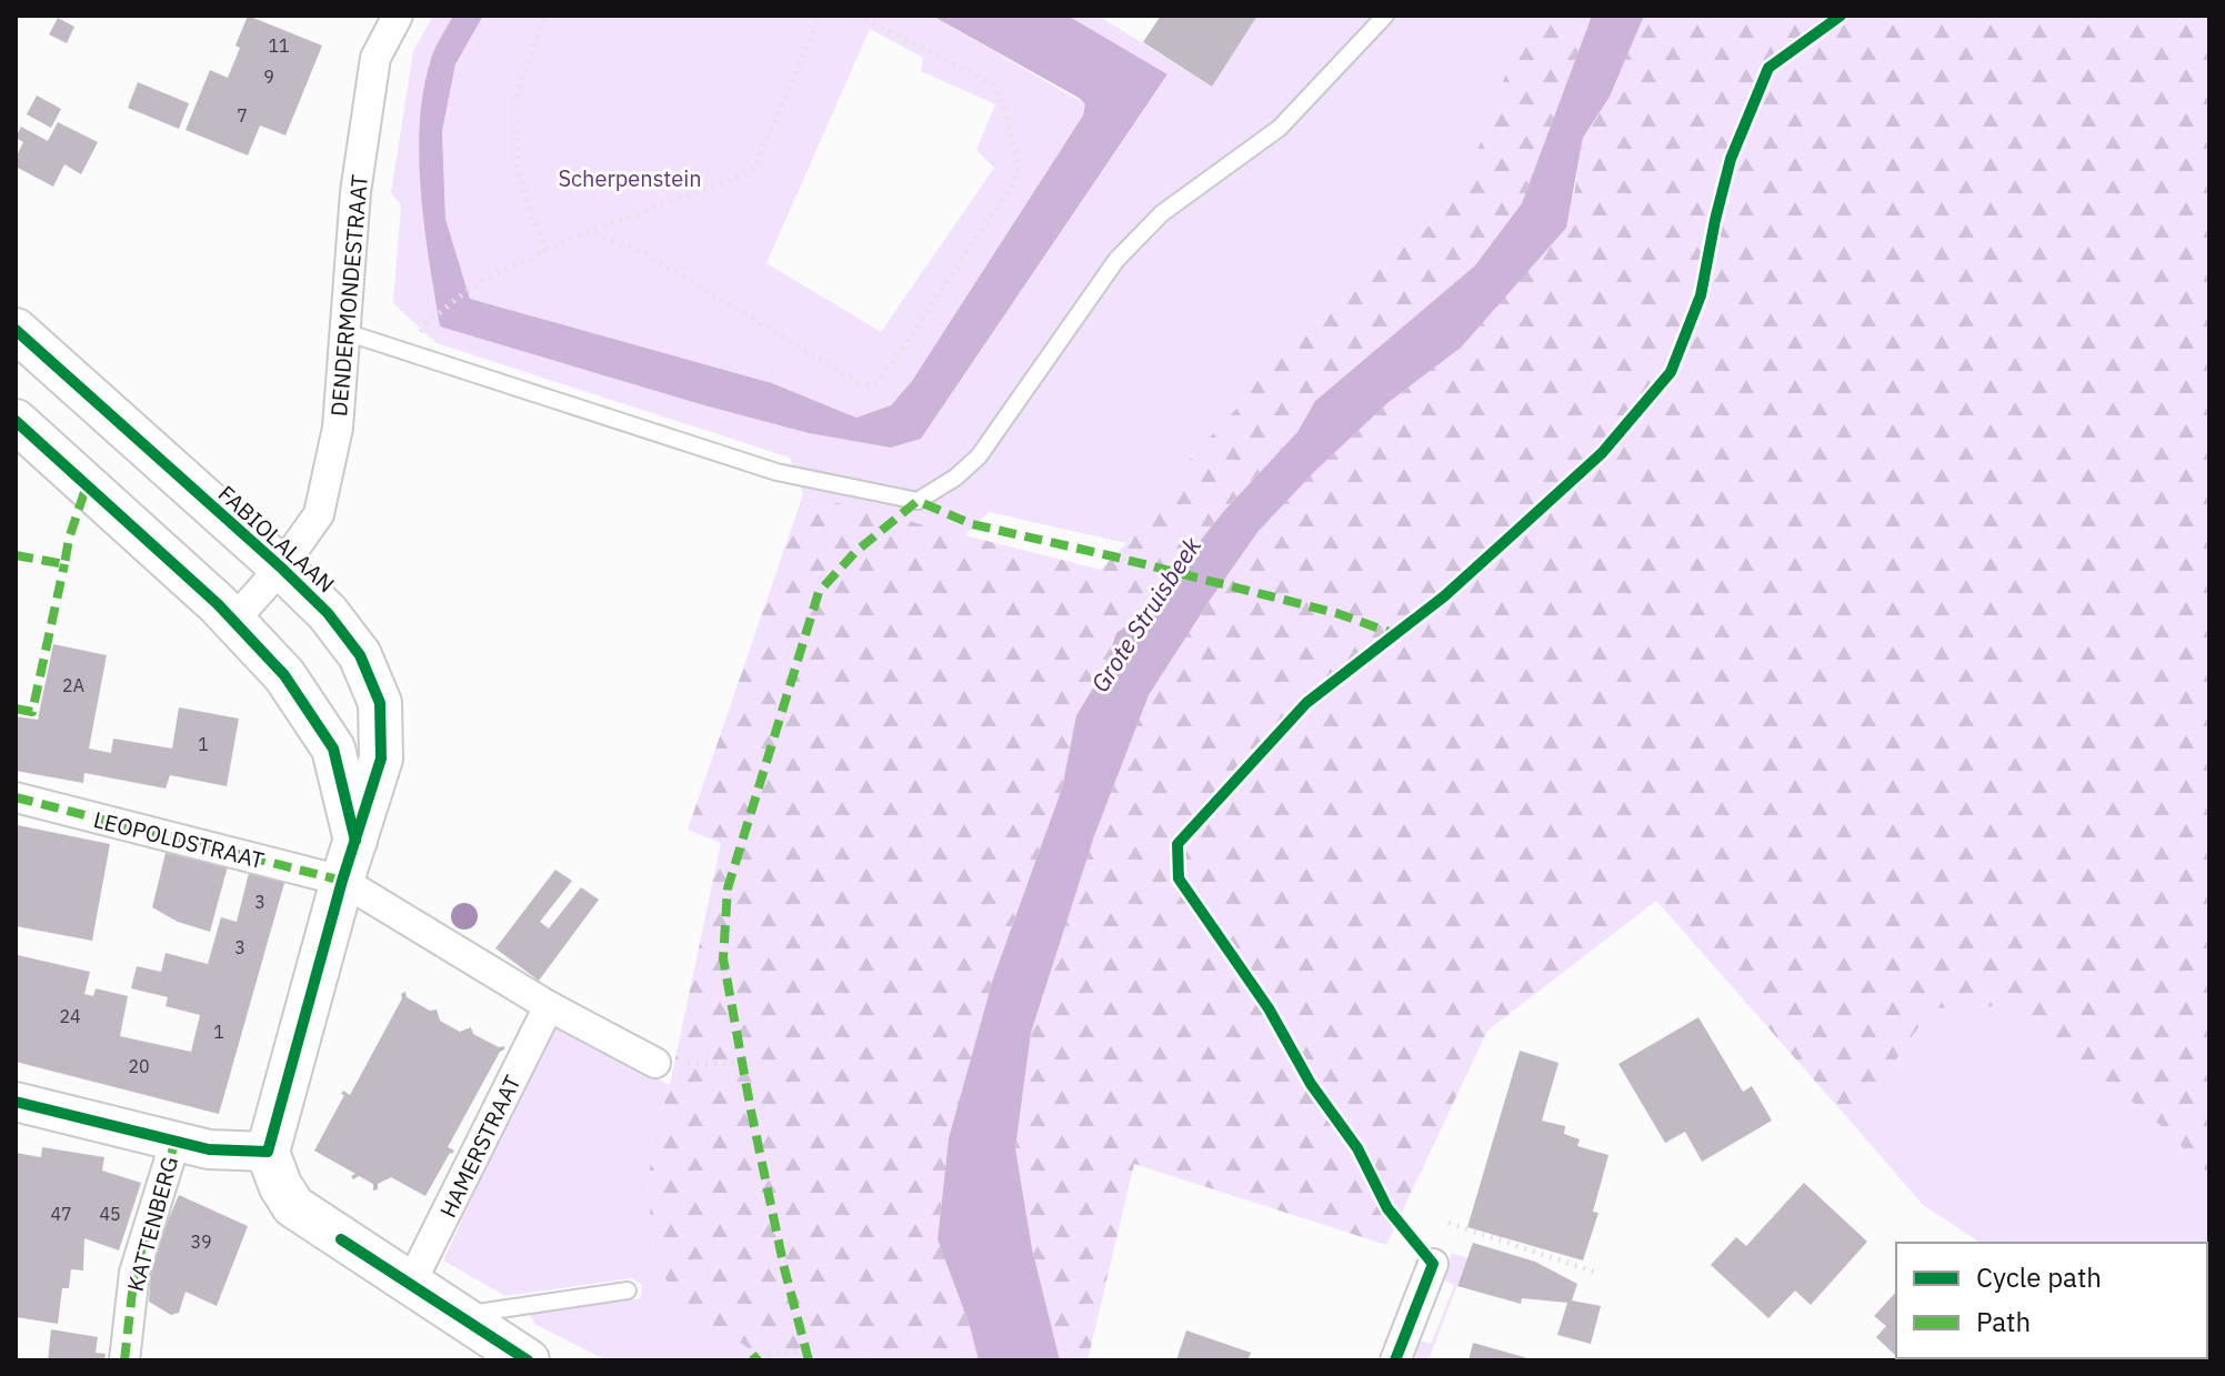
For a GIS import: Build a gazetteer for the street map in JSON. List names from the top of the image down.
{
  "streets": {
    "main road": ["FABIOLALAAN"],
    "street": [
      "DENDERMONDESTRAAT",
      "LEOPOLDSTRAAT",
      "HAMERSTRAAT",
      "KATTENBERG"
    ]
  },
  "crossings": [
    ["DENDERMONDESTRAAT", "FABIOLALAAN"],
    ["FABIOLALAAN", "LEOPOLDSTRAAT"]
  ],
  "water": ["Grote Struisbeek"],
  "parks": ["Scherpenstein"],
  "house_numbers": [
    "11",
    "9",
    "7",
    "2A",
    "1",
    "3",
    "3",
    "24",
    "1",
    "20",
    "47",
    "45",
    "39"
  ],
  "legend": ["Cycle path", "Path"]
}
